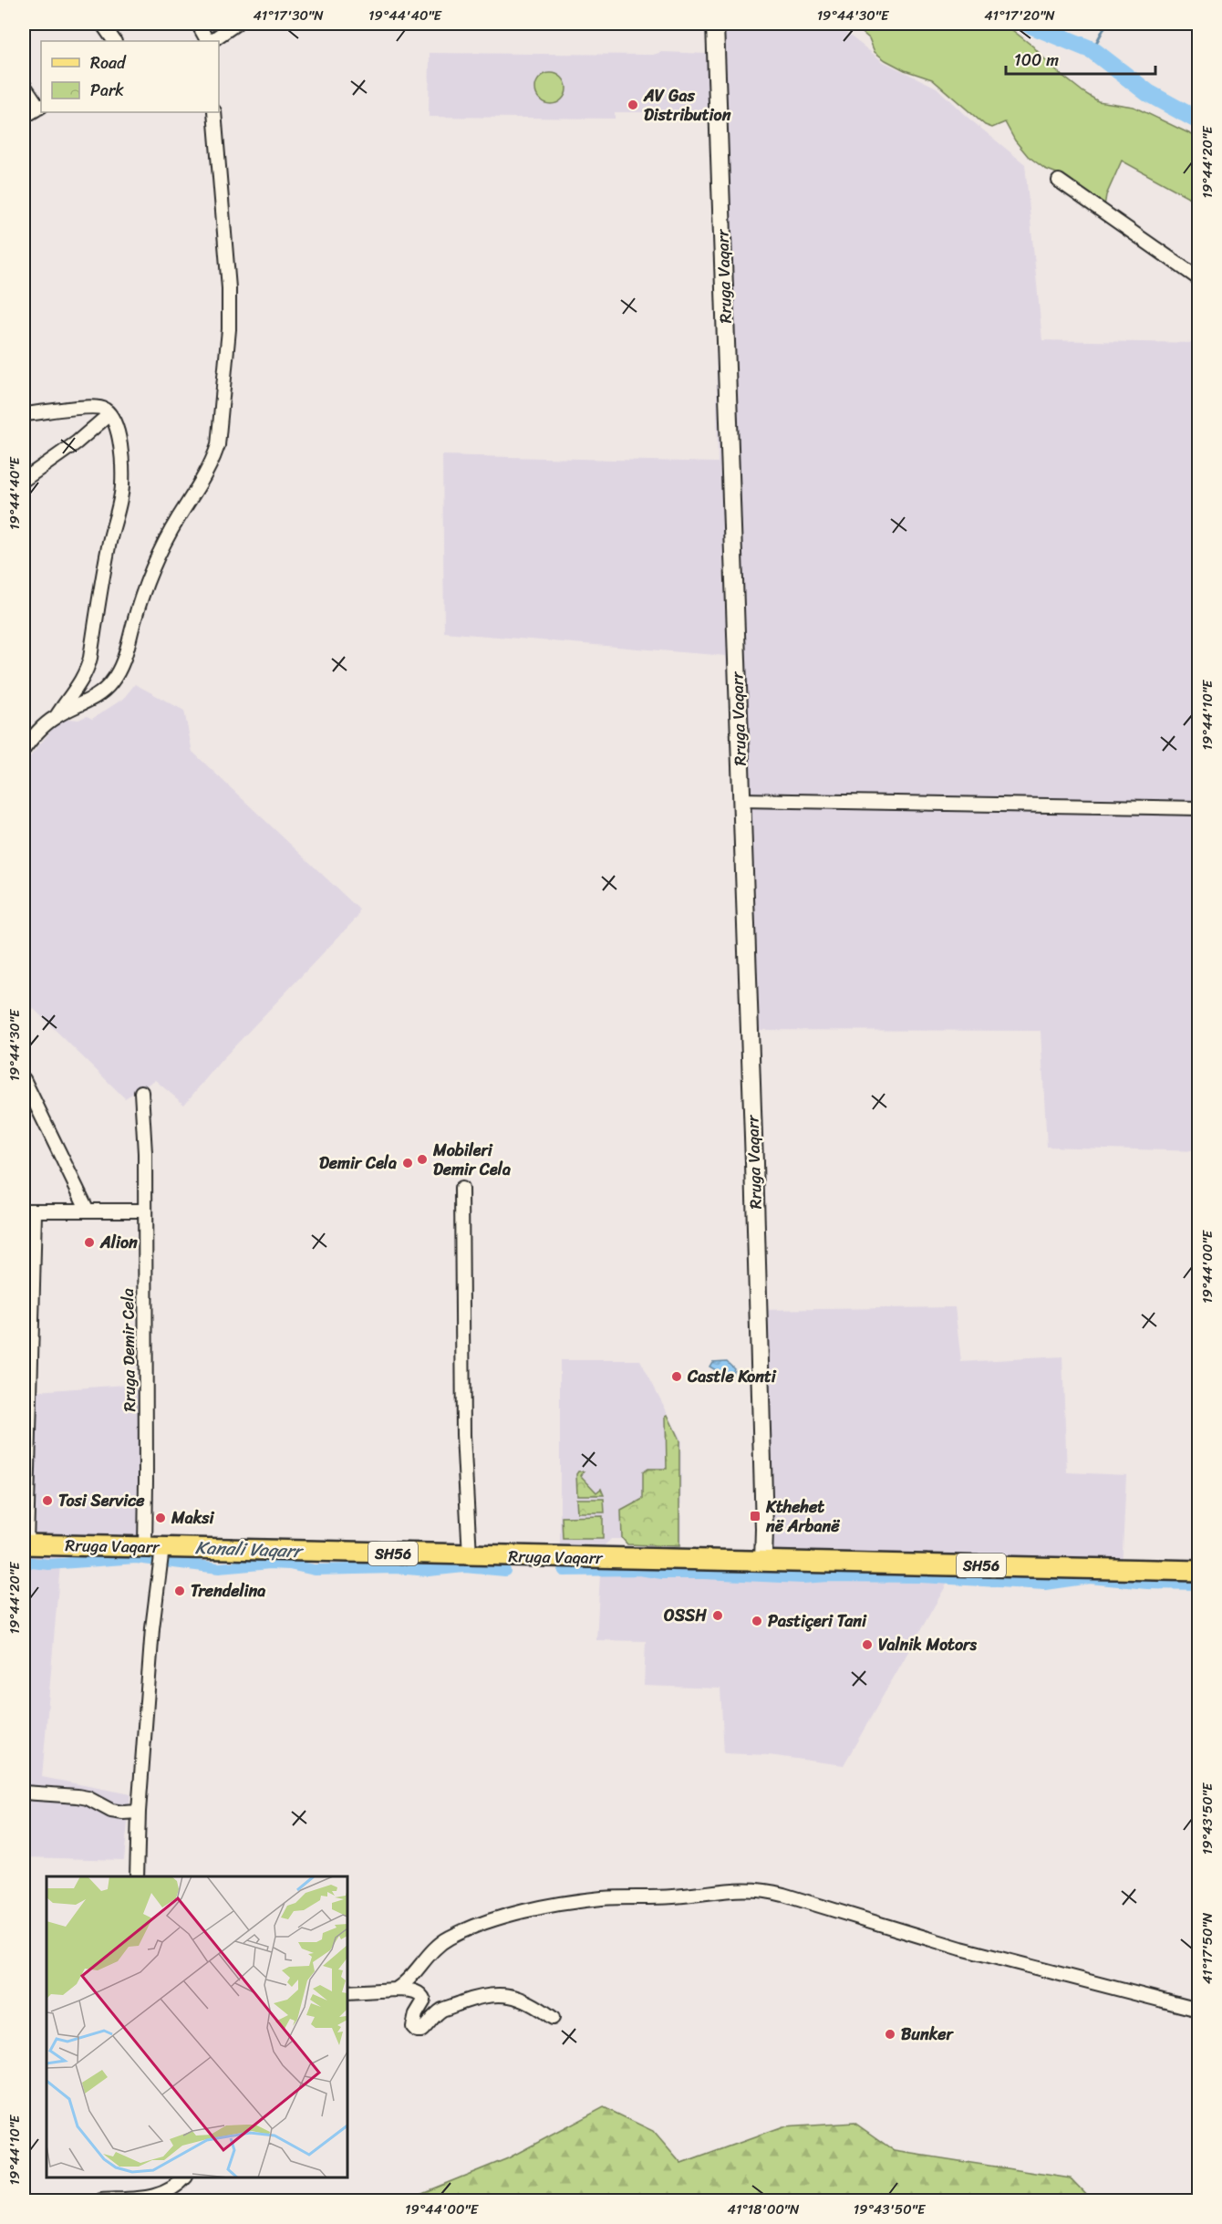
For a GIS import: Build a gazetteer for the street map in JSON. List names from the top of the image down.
{
  "streets": {
    "main road": ["Rruga Vaqarr", "SH56"],
    "street": ["Rruga Demir Cela"]
  },
  "crossings": [
    ["Rruga Vaqarr", "Rruga Demir Cela"],
    ["Rruga Vaqarr", "SH56"]
  ],
  "water": ["Kanali Vaqarr"],
  "places": {
    "other": [
      "AV Gas Distribution",
      "Mobileri Demir Cela",
      "Demir Cela",
      "Alion",
      "Castle Konti",
      "Tosi Service",
      "Maksi",
      "Trendelina",
      "OSSH",
      "Pastiçeri Tani",
      "Valnik Motors",
      "Bunker"
    ],
    "transit": ["Kthehet në Arbanë"]
  },
  "legend": ["Road", "Park"],
  "scale_bar": "100 m",
  "coordinates": [
    "41°17'30\"N",
    "19°44'40\"E",
    "19°44'30\"E",
    "41°17'20\"N",
    "19°44'20\"E",
    "19°44'10\"E",
    "19°44'00\"E",
    "19°43'50\"E",
    "41°17'50\"N",
    "41°18'00\"N"
  ]
}
